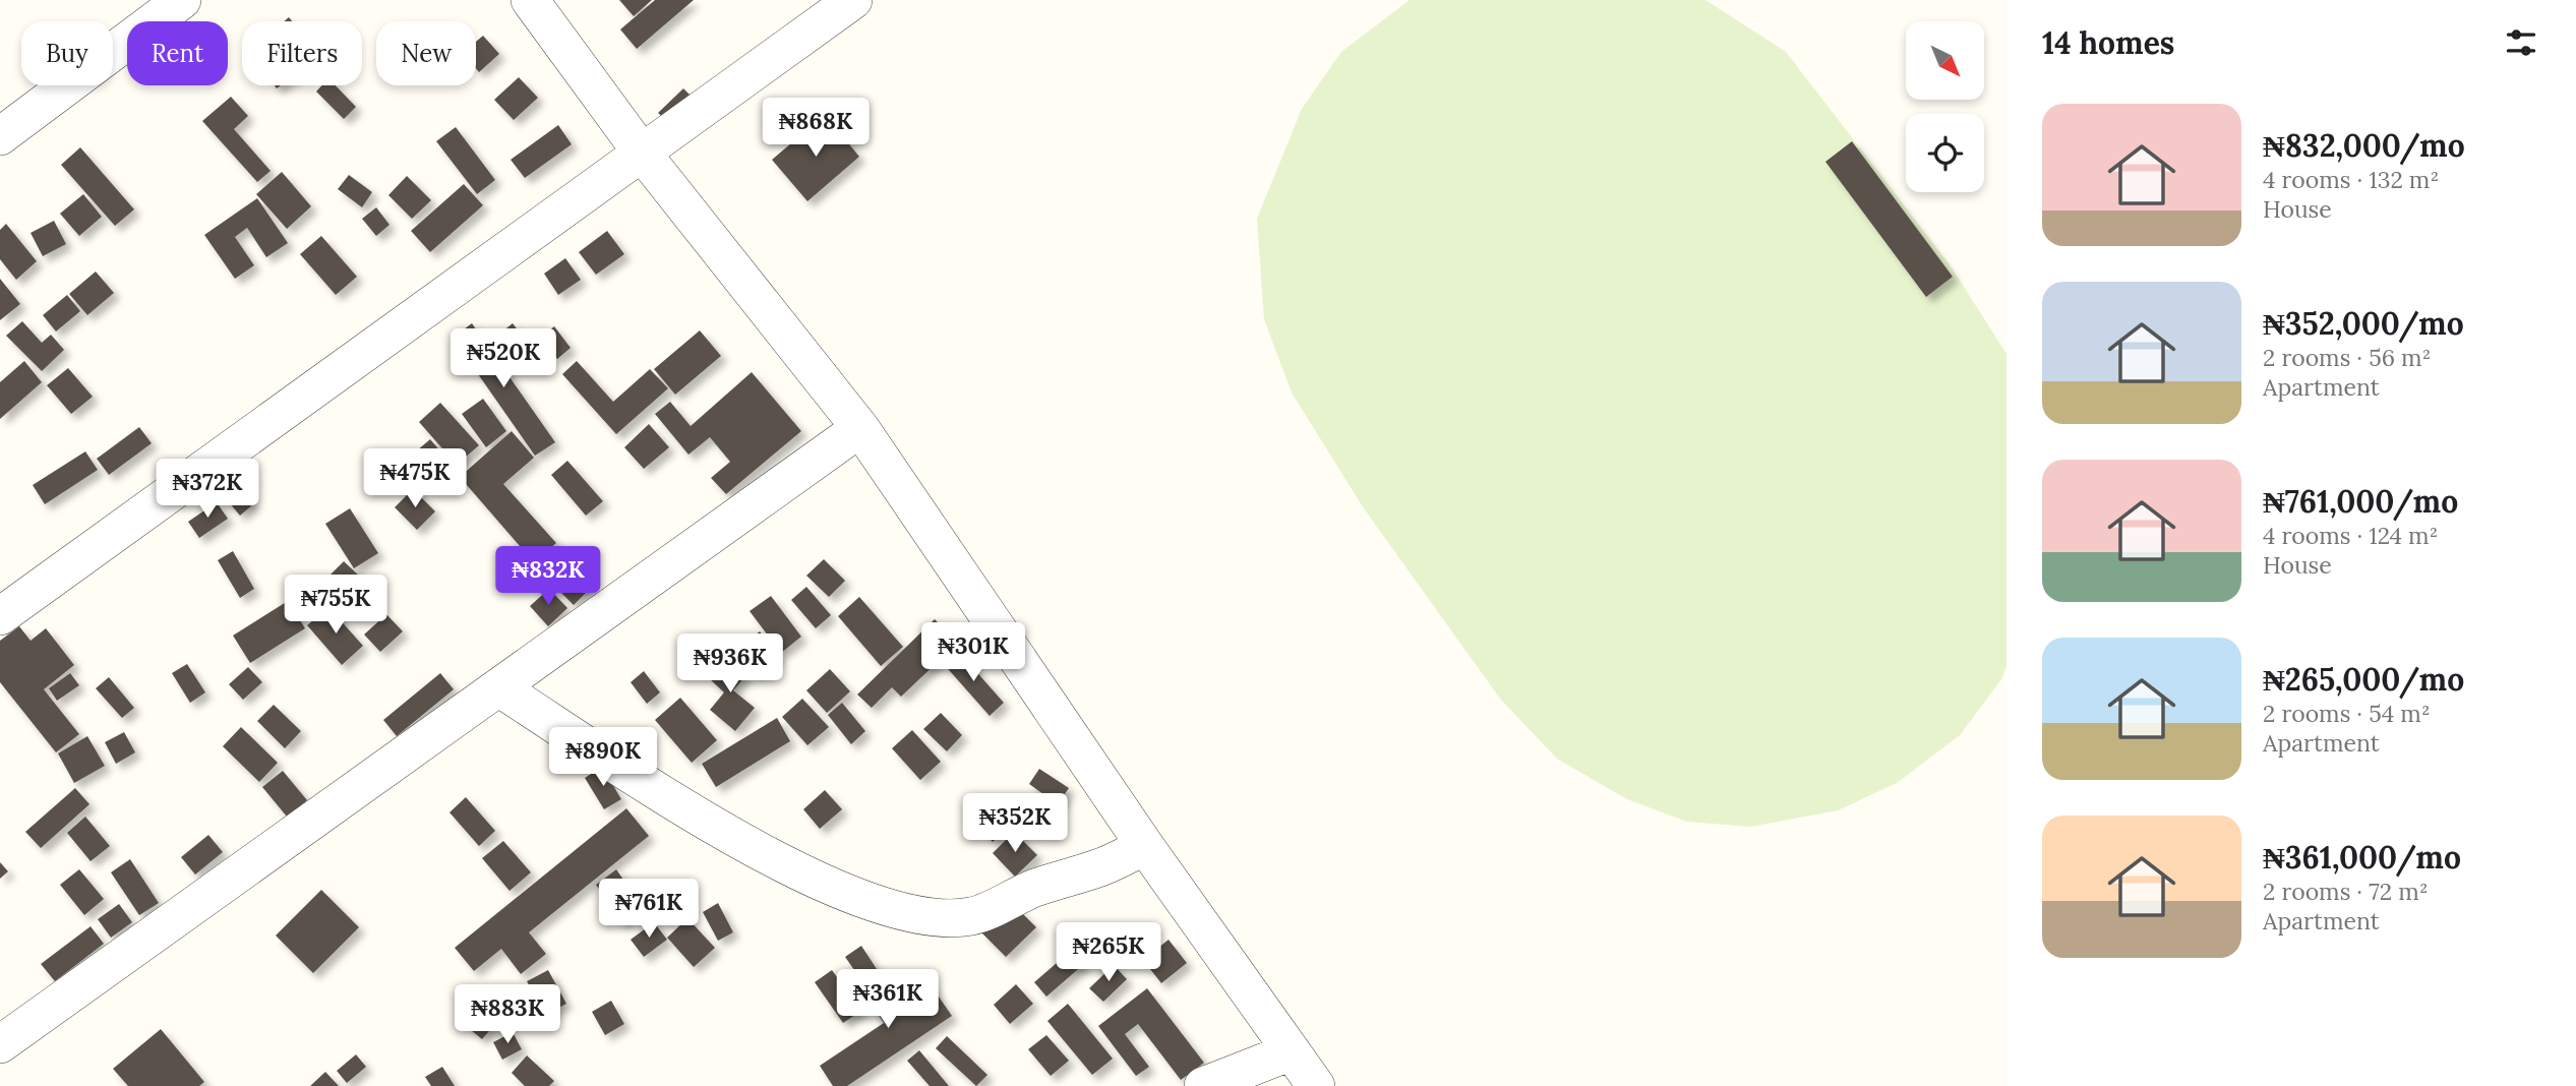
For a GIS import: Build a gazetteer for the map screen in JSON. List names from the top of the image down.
{
  "north": "bottom right",
  "page": {
    "heading": "14 homes",
    "chip": [
      "Buy",
      "Rent",
      "Filters",
      "New"
    ],
    "list": [
      {
        "name": "₦832,000/mo",
        "note": "4 rooms · 132 m² · House"
      },
      {
        "name": "₦352,000/mo",
        "note": "2 rooms · 56 m² · Apartment"
      },
      {
        "name": "₦761,000/mo",
        "note": "4 rooms · 124 m² · House"
      },
      {
        "name": "₦265,000/mo",
        "note": "2 rooms · 54 m² · Apartment"
      },
      {
        "name": "₦361,000/mo",
        "note": "2 rooms · 72 m² · Apartment"
      }
    ],
    "price": [
      "₦868K",
      "₦520K",
      "₦475K",
      "₦372K",
      "₦832K",
      "₦755K",
      "₦301K",
      "₦936K",
      "₦890K",
      "₦352K",
      "₦761K",
      "₦265K",
      "₦361K",
      "₦883K"
    ]
  }
}
